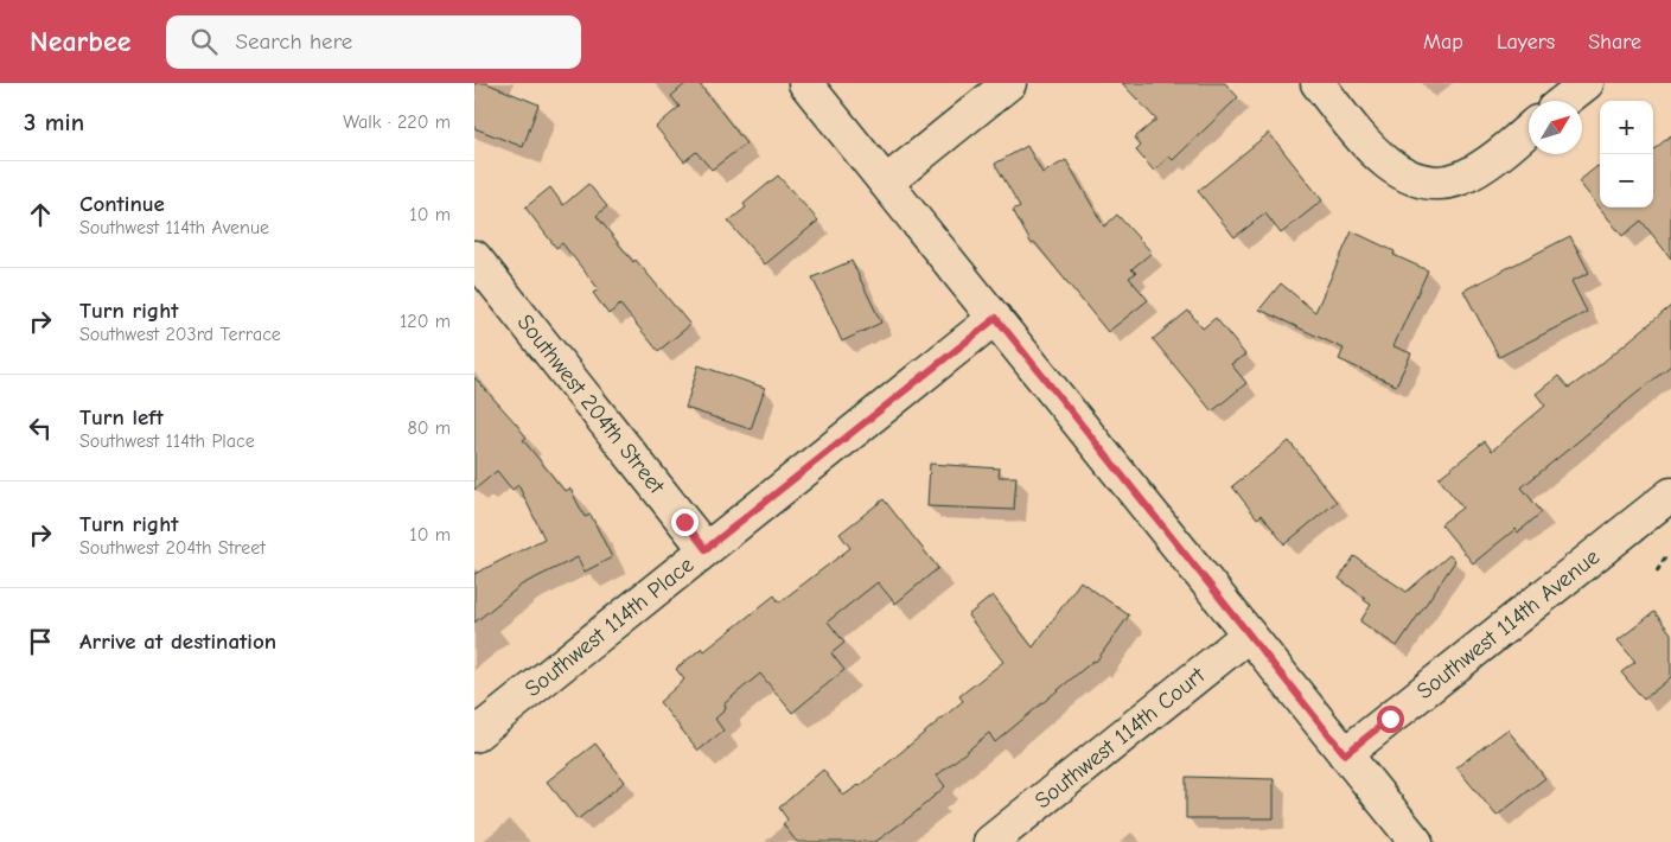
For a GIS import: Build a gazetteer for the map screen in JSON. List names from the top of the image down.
{
  "streets": {
    "street": [
      "Southwest 204th Street",
      "Southwest 114th Avenue",
      "Southwest 114th Place",
      "Southwest 114th Court"
    ]
  },
  "crossings": [
    ["Southwest 204th Street", "Southwest 114th Place"]
  ],
  "north": "top right",
  "page": {
    "header": "Nearbee",
    "search": "Search here",
    "nav": ["Map", "Layers", "Share"],
    "heading": ["3 min", "Walk · 220 m"],
    "map_buttons": ["+", "−"],
    "list": [
      ["Continue", "Southwest 114th Avenue", "10 m"],
      ["Turn right", "Southwest 203rd Terrace", "120 m"],
      ["Turn left", "Southwest 114th Place", "80 m"],
      ["Turn right", "Southwest 204th Street", "10 m"],
      "Arrive at destination"
    ]
  }
}
